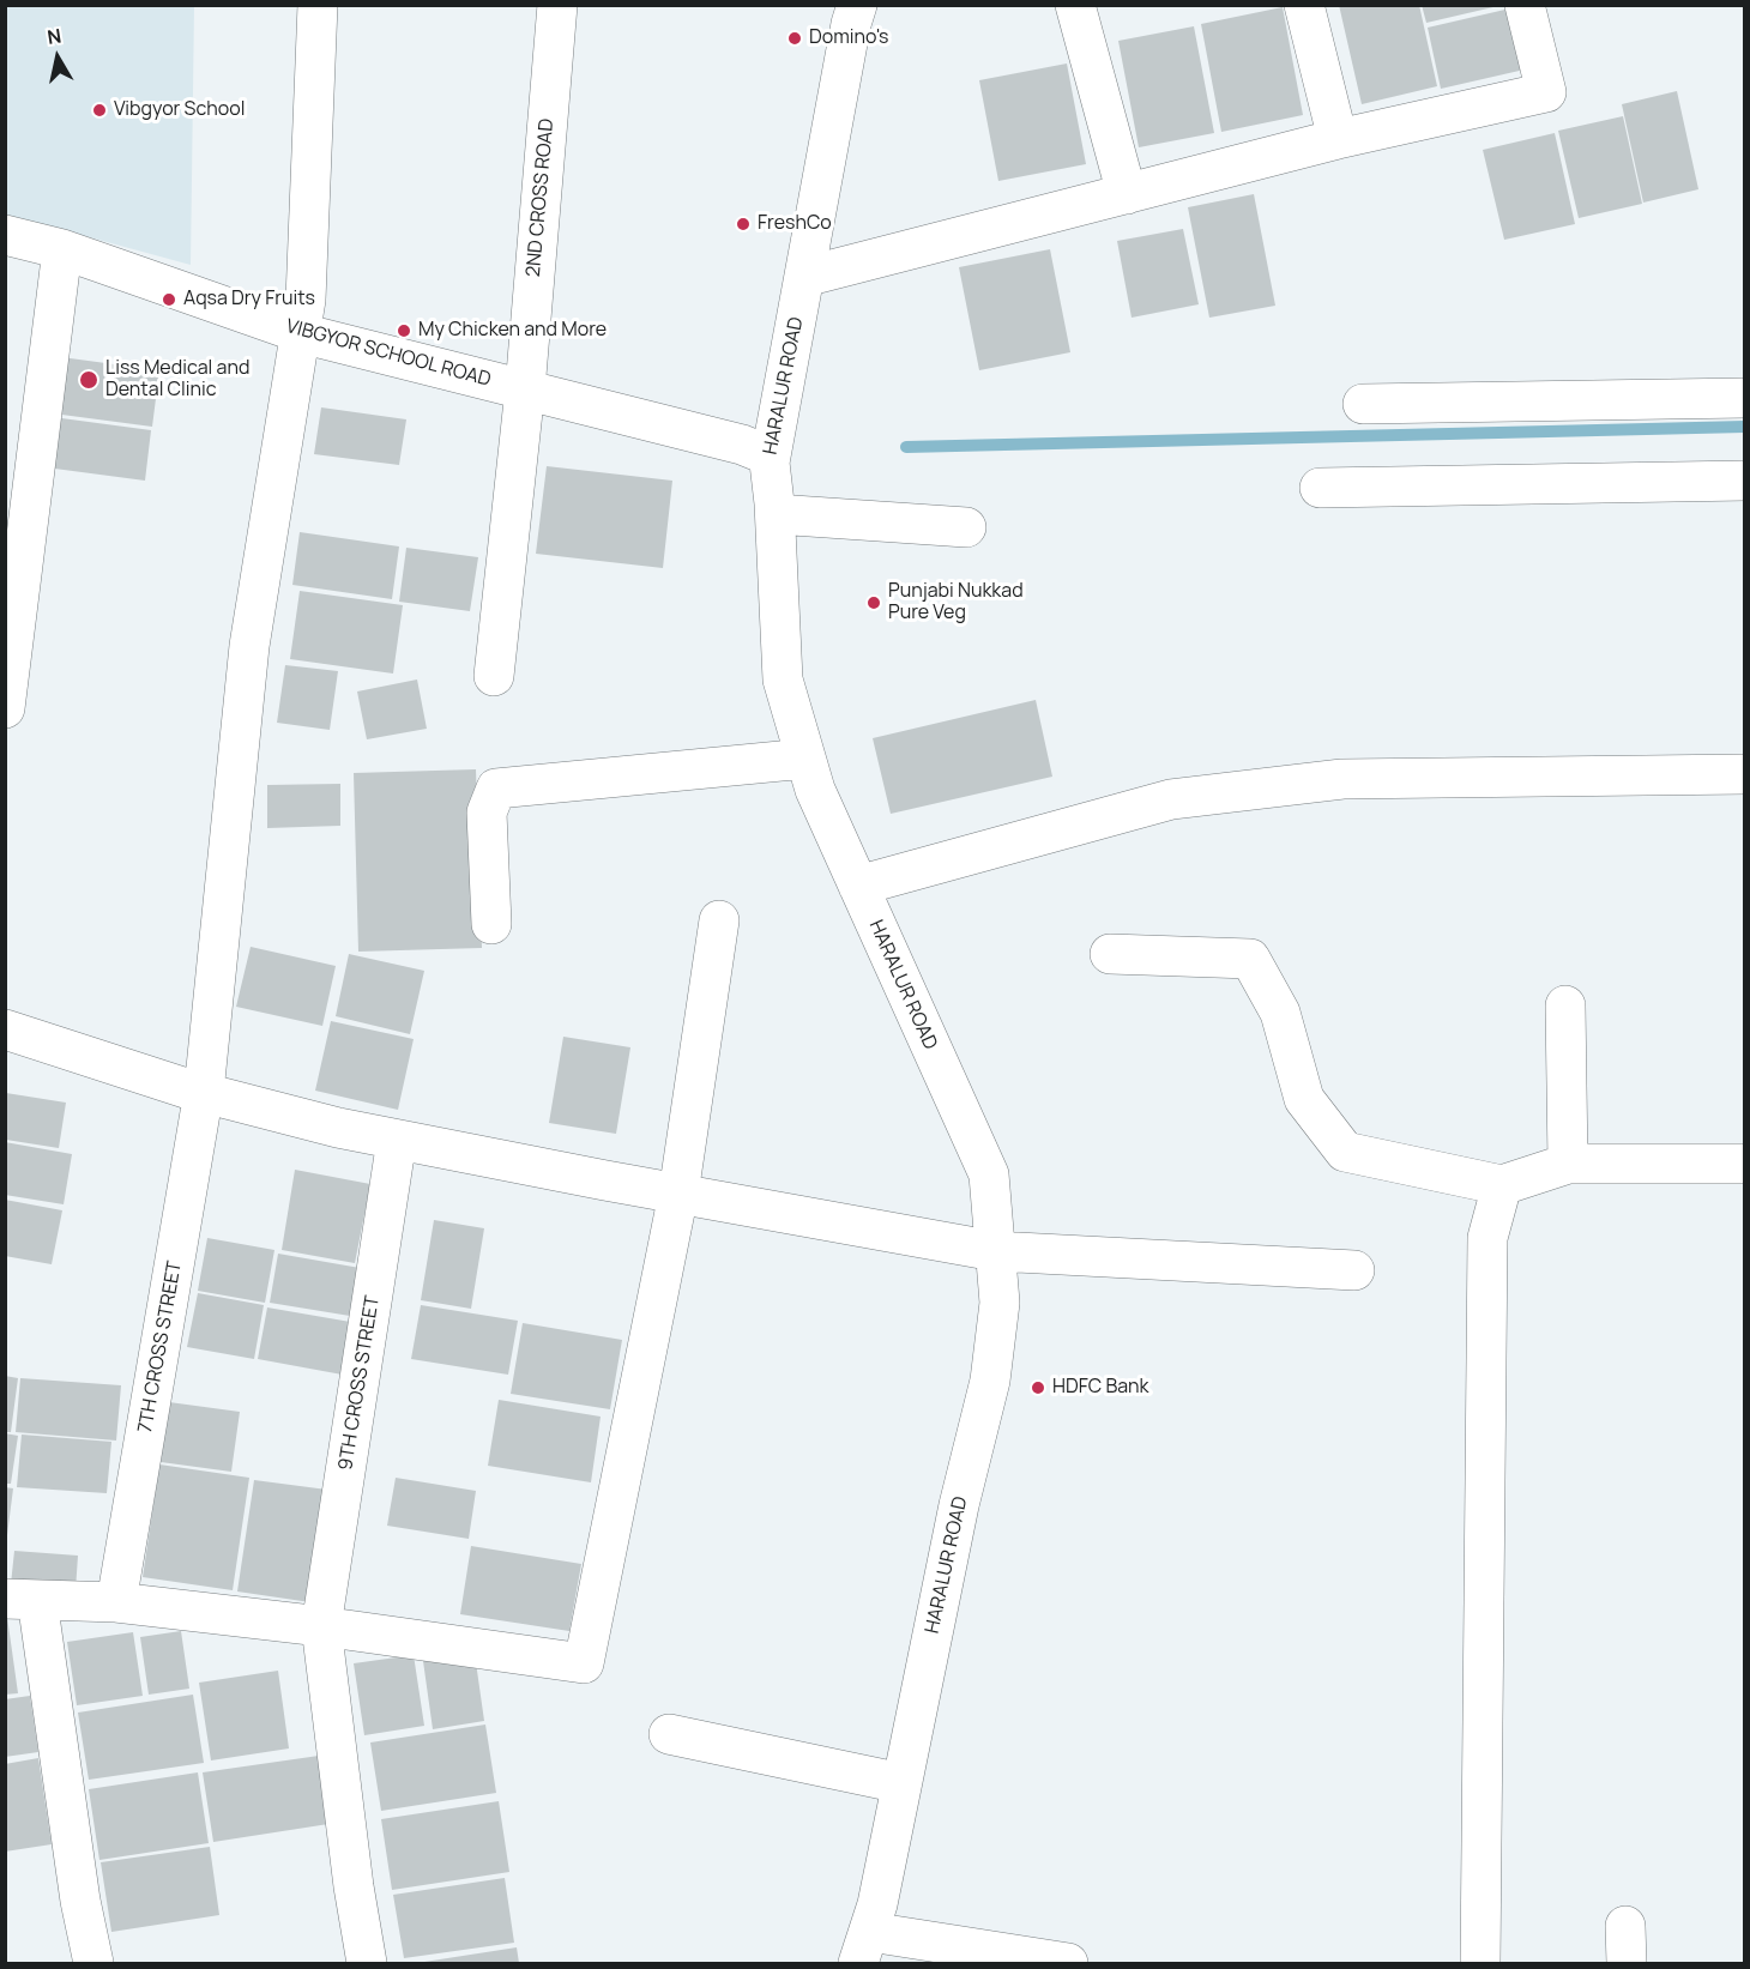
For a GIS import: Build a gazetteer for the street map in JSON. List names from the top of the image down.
{
  "streets": {
    "street": [
      "2ND CROSS ROAD",
      "VIBGYOR SCHOOL ROAD",
      "HARALUR ROAD",
      "7TH CROSS STREET",
      "9TH CROSS STREET"
    ]
  },
  "crossings": [
    ["2ND CROSS ROAD", "VIBGYOR SCHOOL ROAD"],
    ["VIBGYOR SCHOOL ROAD", "HARALUR ROAD"],
    ["VIBGYOR SCHOOL ROAD", "7TH CROSS STREET"]
  ],
  "places": [
    "Domino's",
    "Vibgyor School",
    "FreshCo",
    "Aqsa Dry Fruits",
    "My Chicken and More",
    "Liss Medical and Dental Clinic",
    "Punjabi Nukkad Pure Veg",
    "HDFC Bank"
  ],
  "north": "top"
}
